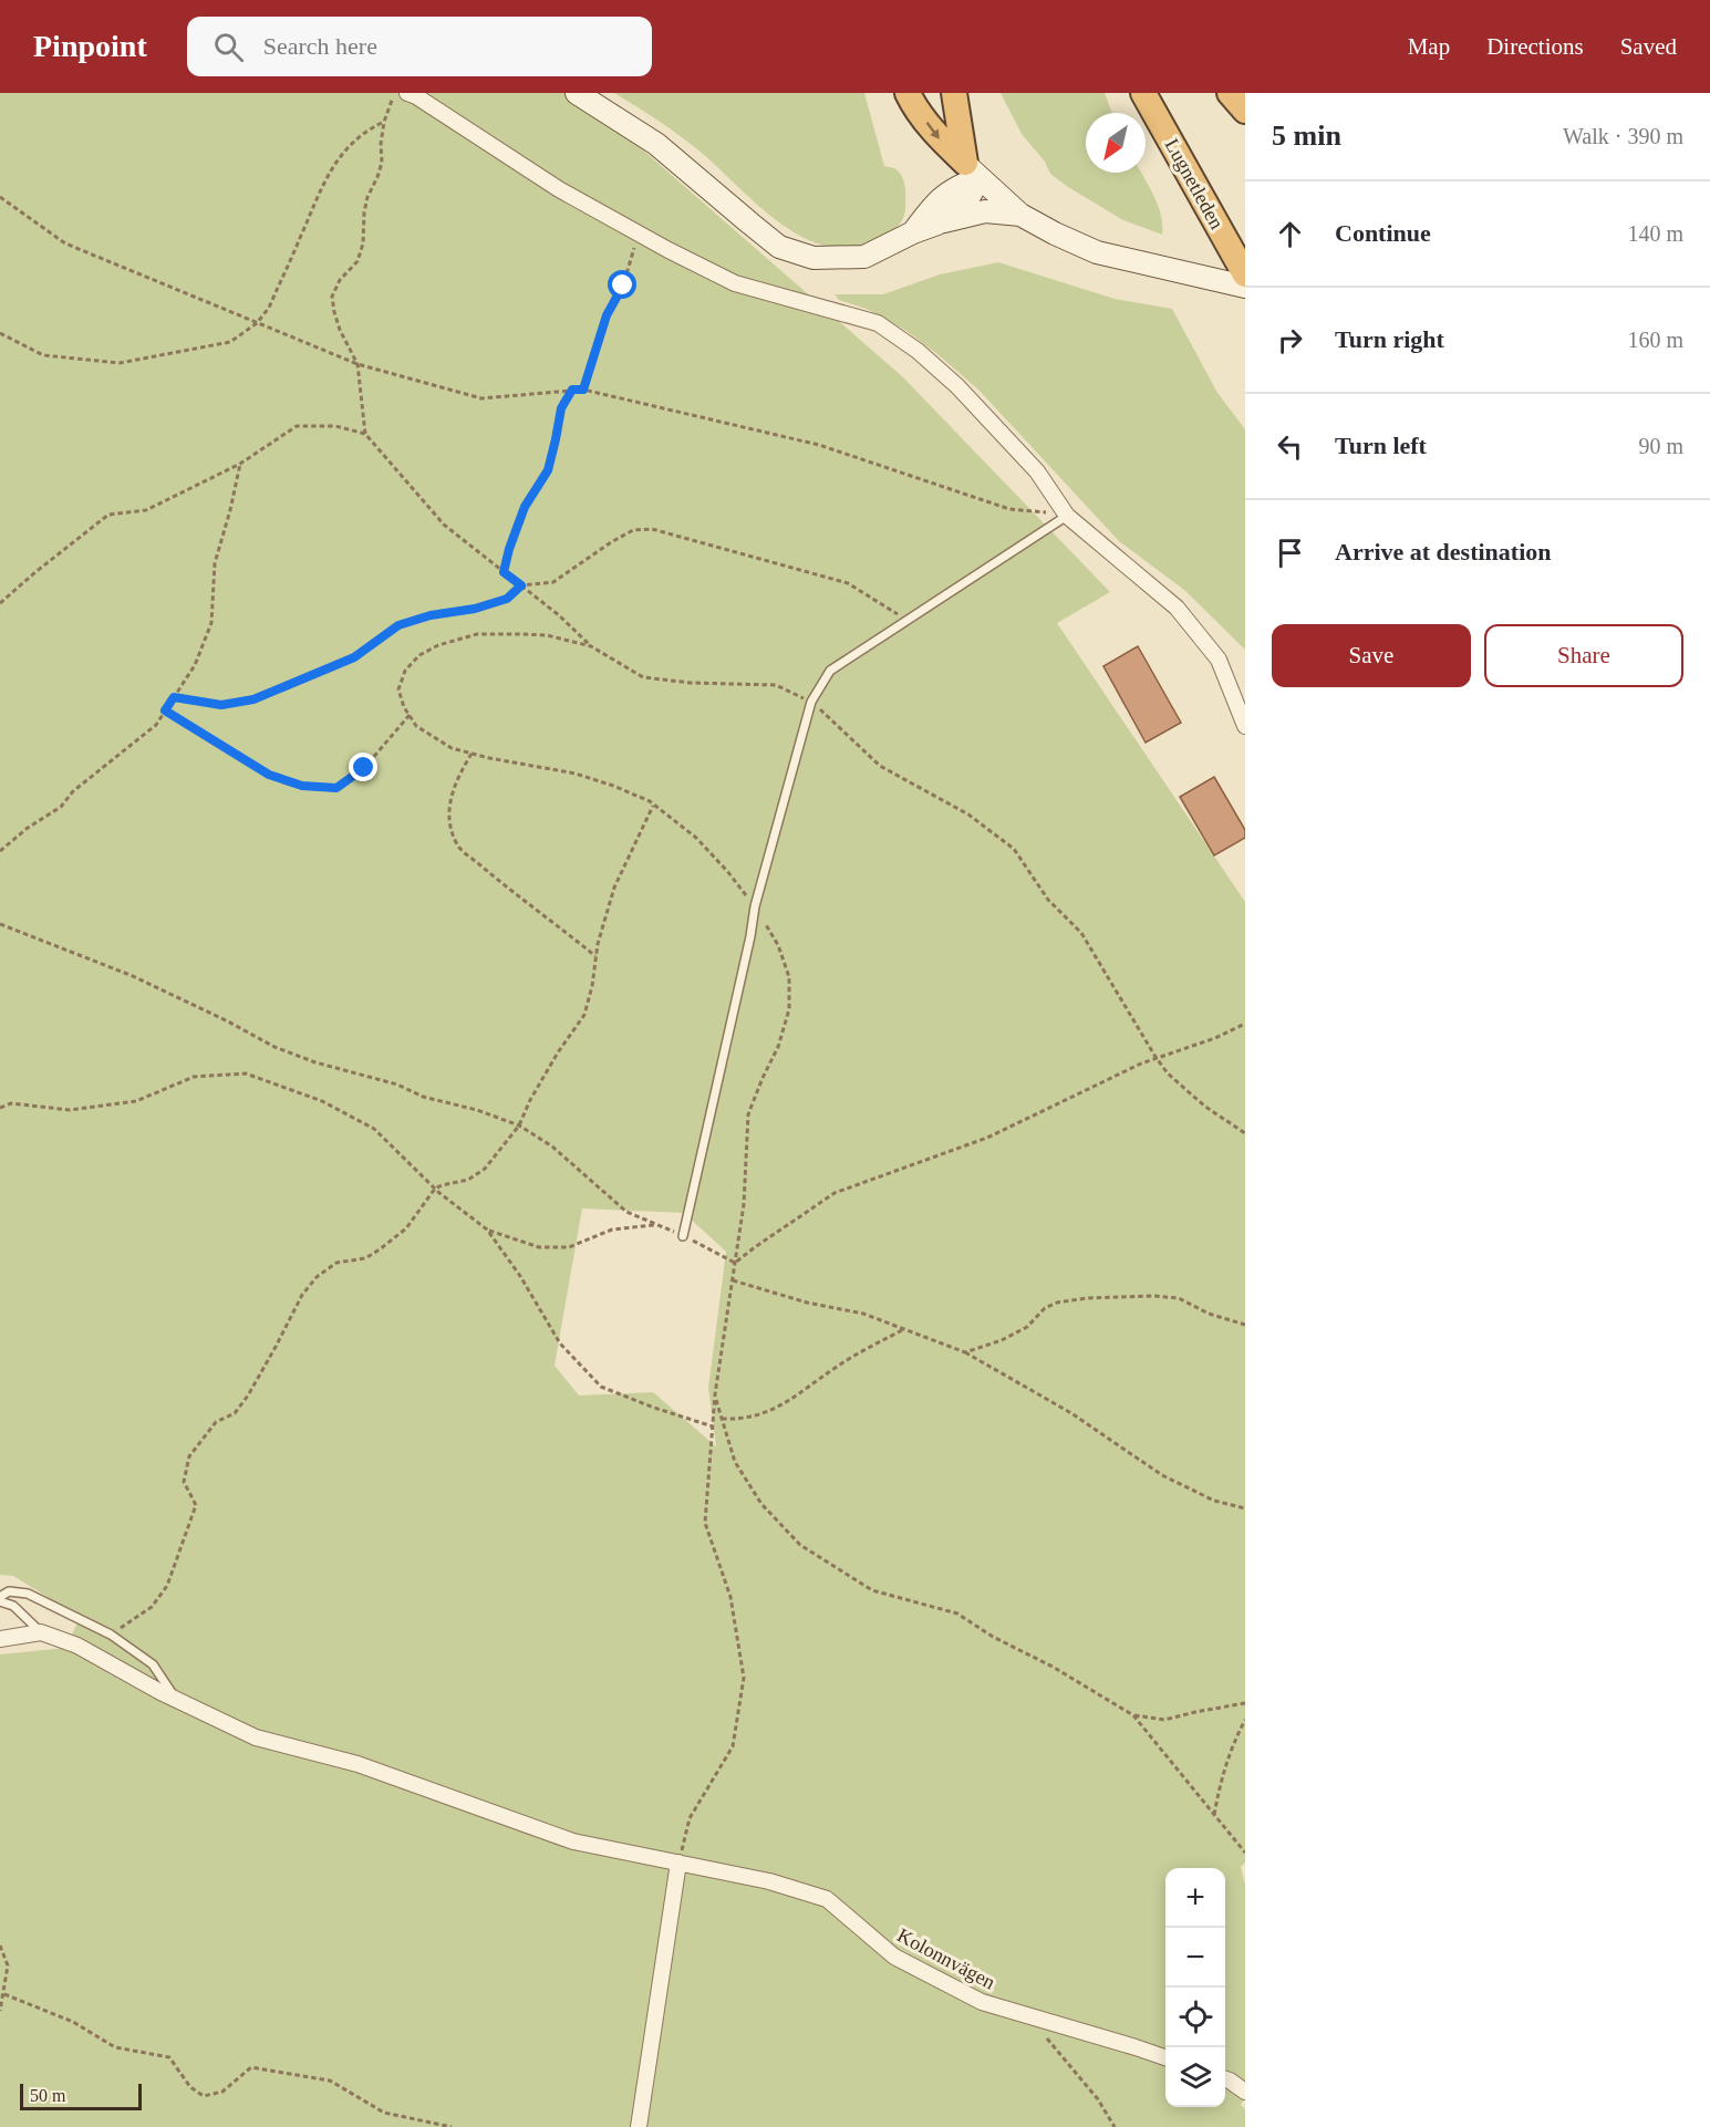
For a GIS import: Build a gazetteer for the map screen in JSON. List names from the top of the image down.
{
  "streets": {
    "highway": ["Lugnetleden"],
    "street": ["Kolonnvägen"]
  },
  "scale_bar": "50 m",
  "north": "bottom left",
  "page": {
    "header": "Pinpoint",
    "search": "Search here",
    "nav": ["Map", "Directions", "Saved"],
    "heading": ["5 min", "Walk · 390 m"],
    "list": [
      ["Continue", "140 m"],
      ["Turn right", "160 m"],
      ["Turn left", "90 m"],
      "Arrive at destination"
    ],
    "buttons": ["Save", "Share"],
    "map_buttons": ["+", "−"],
    "scale": "50 m"
  }
}
